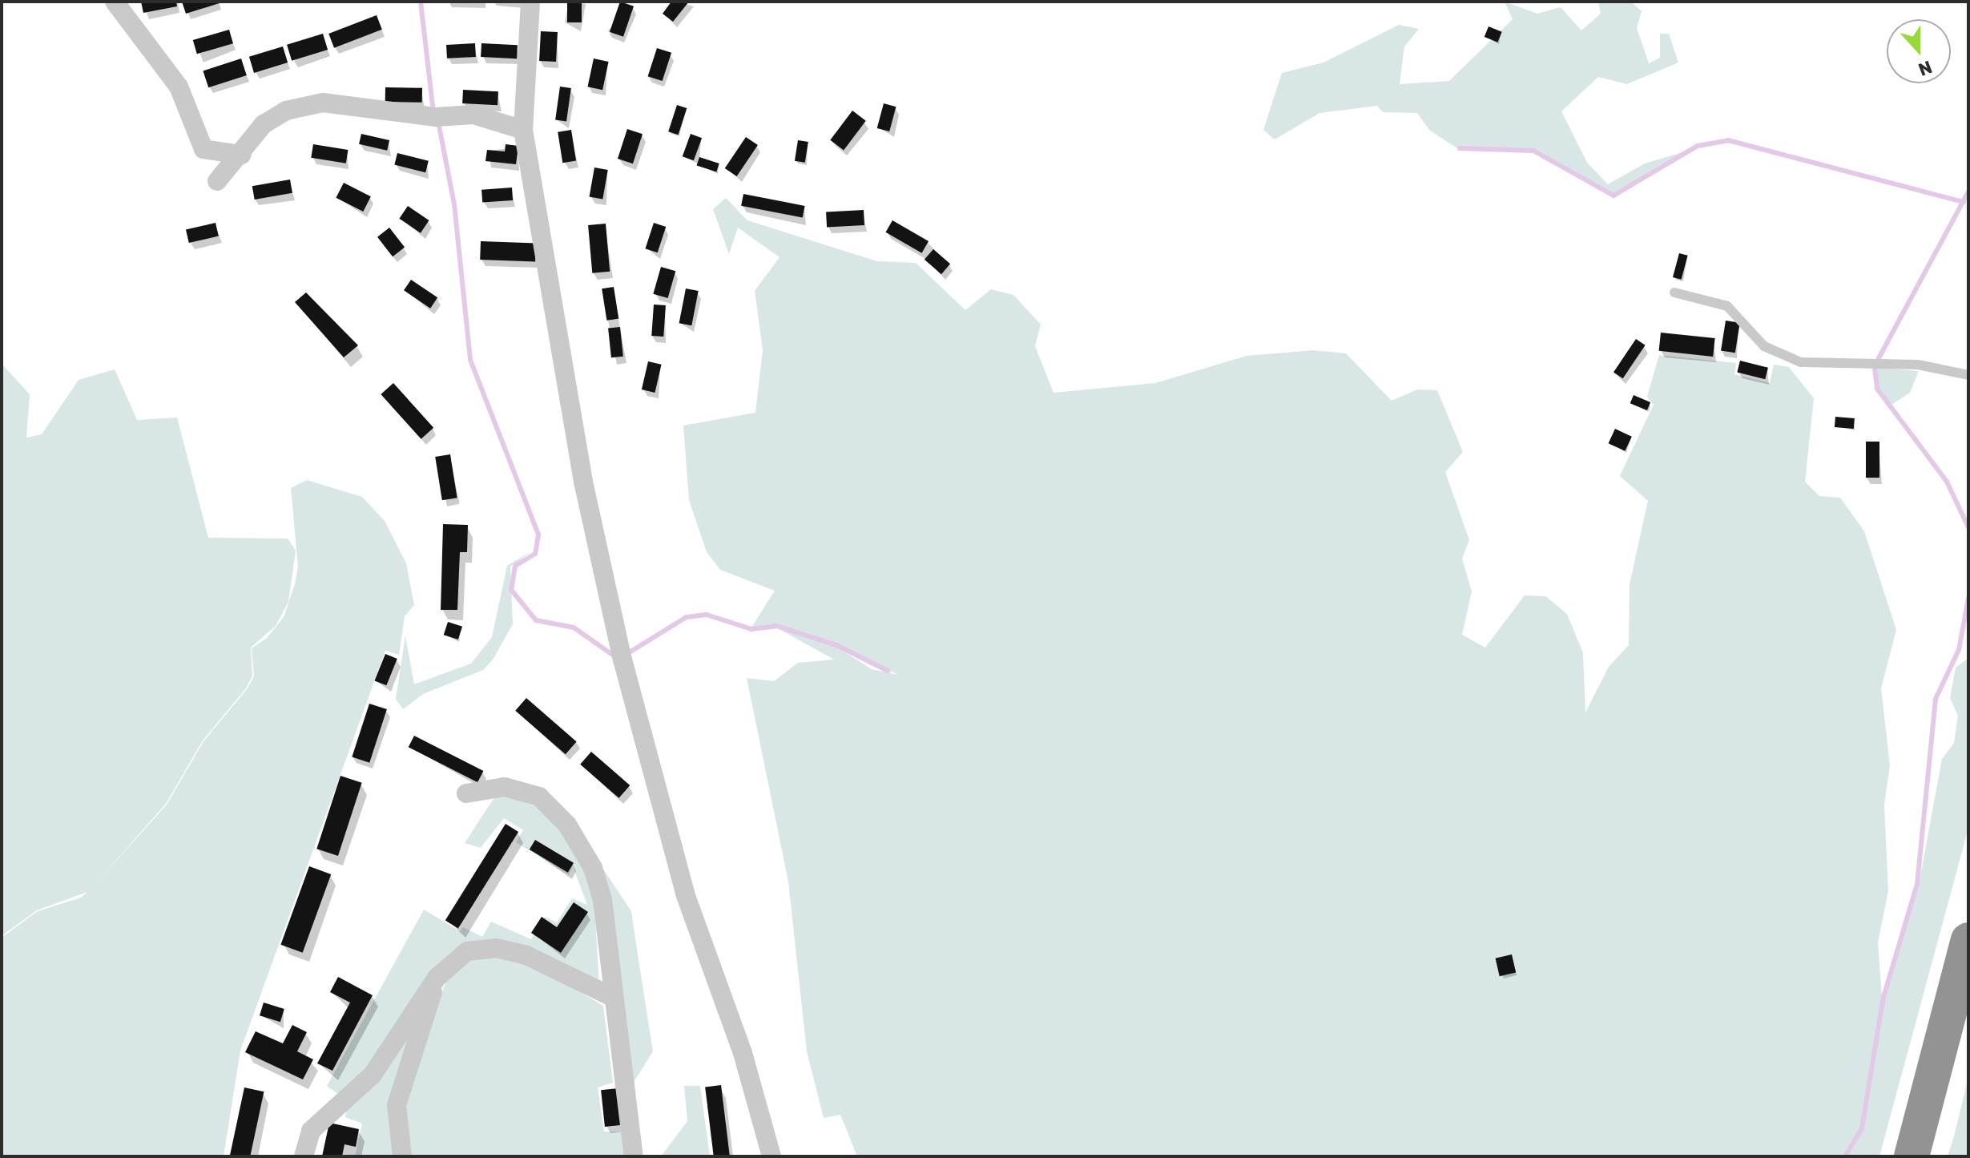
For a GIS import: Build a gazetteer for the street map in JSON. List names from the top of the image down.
{
  "north": "bottom"
}
